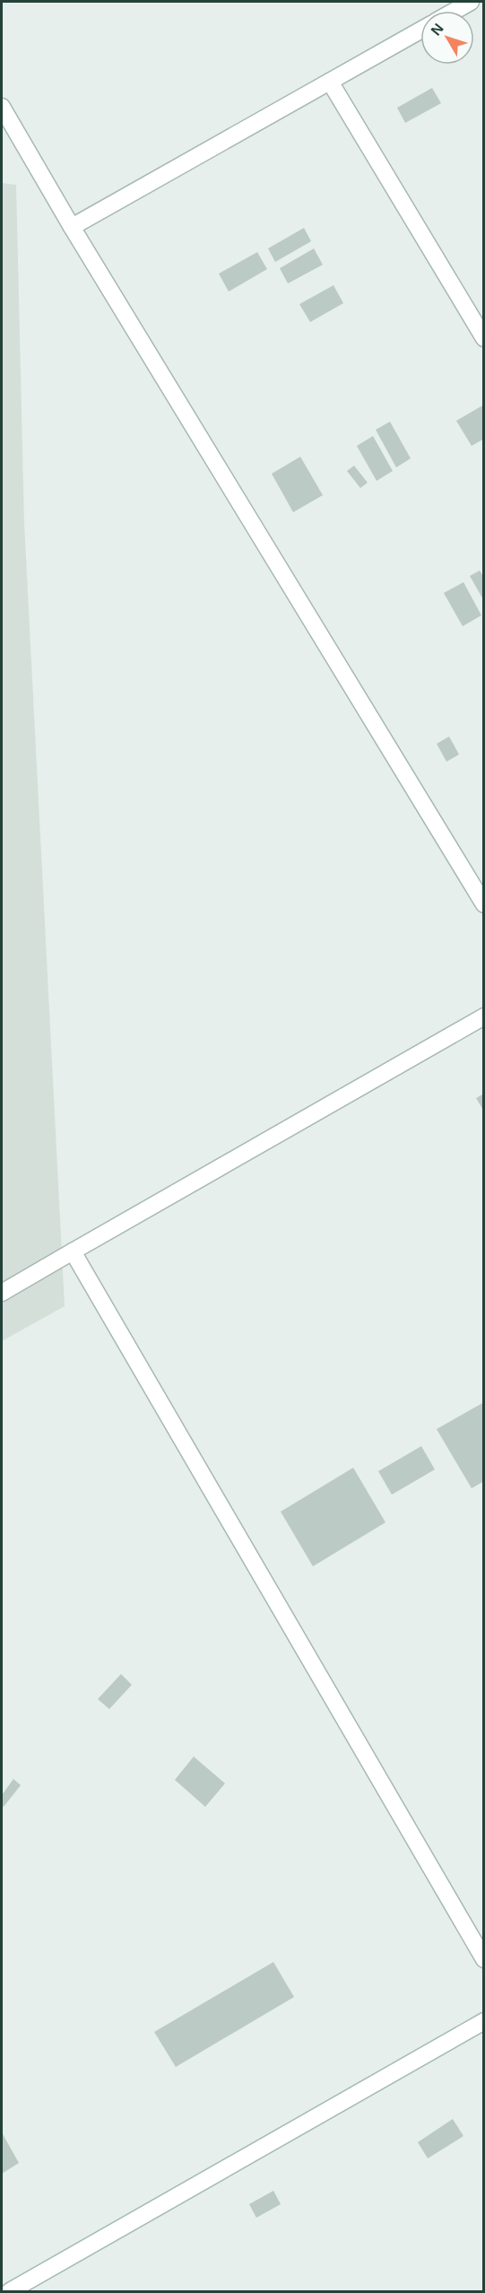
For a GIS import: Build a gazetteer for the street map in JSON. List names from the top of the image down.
{
  "north": "top left"
}
